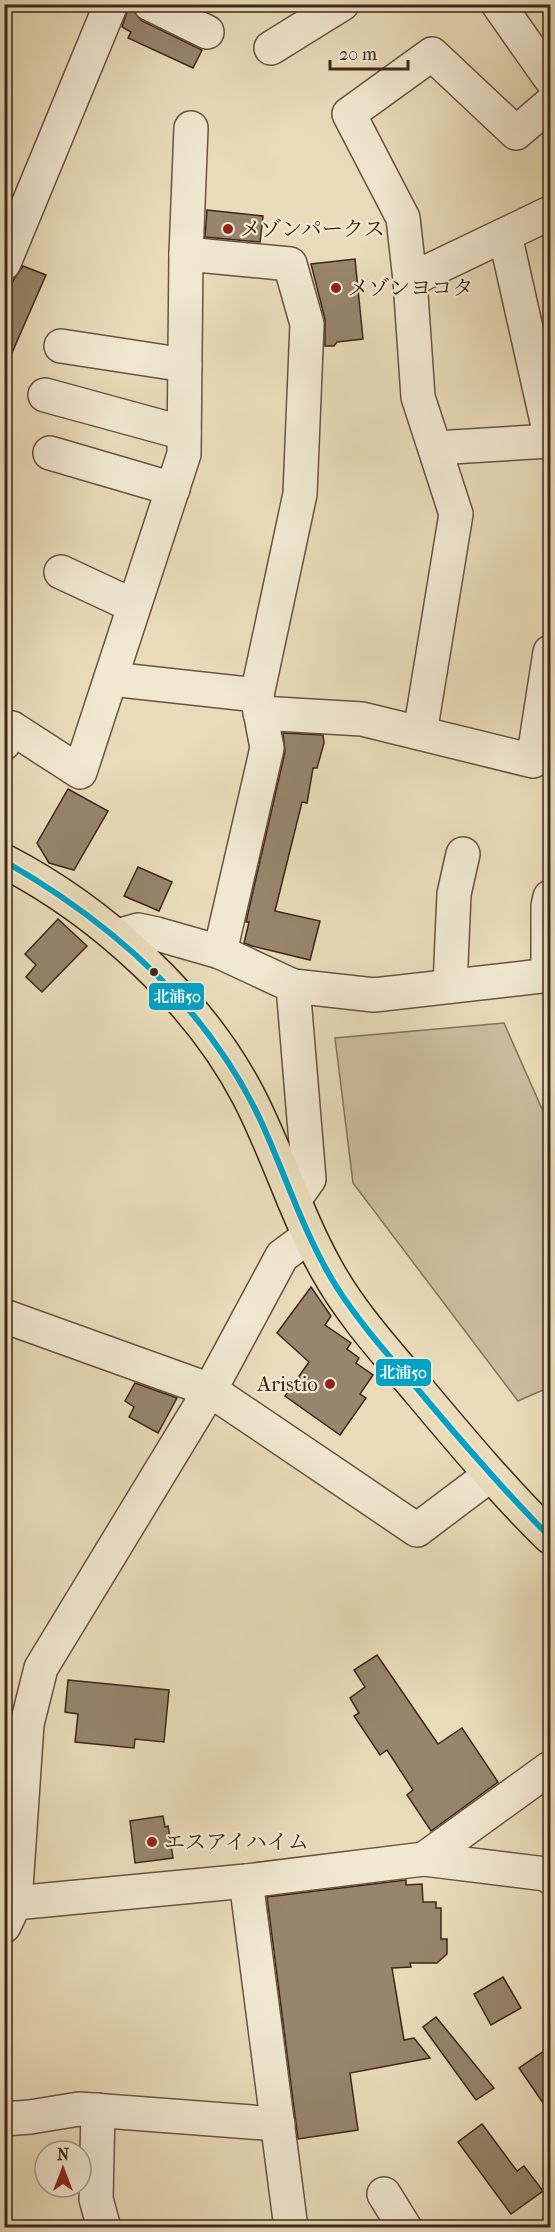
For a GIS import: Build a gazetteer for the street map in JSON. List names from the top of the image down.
{
  "places": [
    "メゾンパークス",
    "メゾンヨコタ",
    "Aristio",
    "エスアイハイム"
  ],
  "lines": ["transit line 北浦50"],
  "scale_bar": "20 m",
  "north": "top"
}
